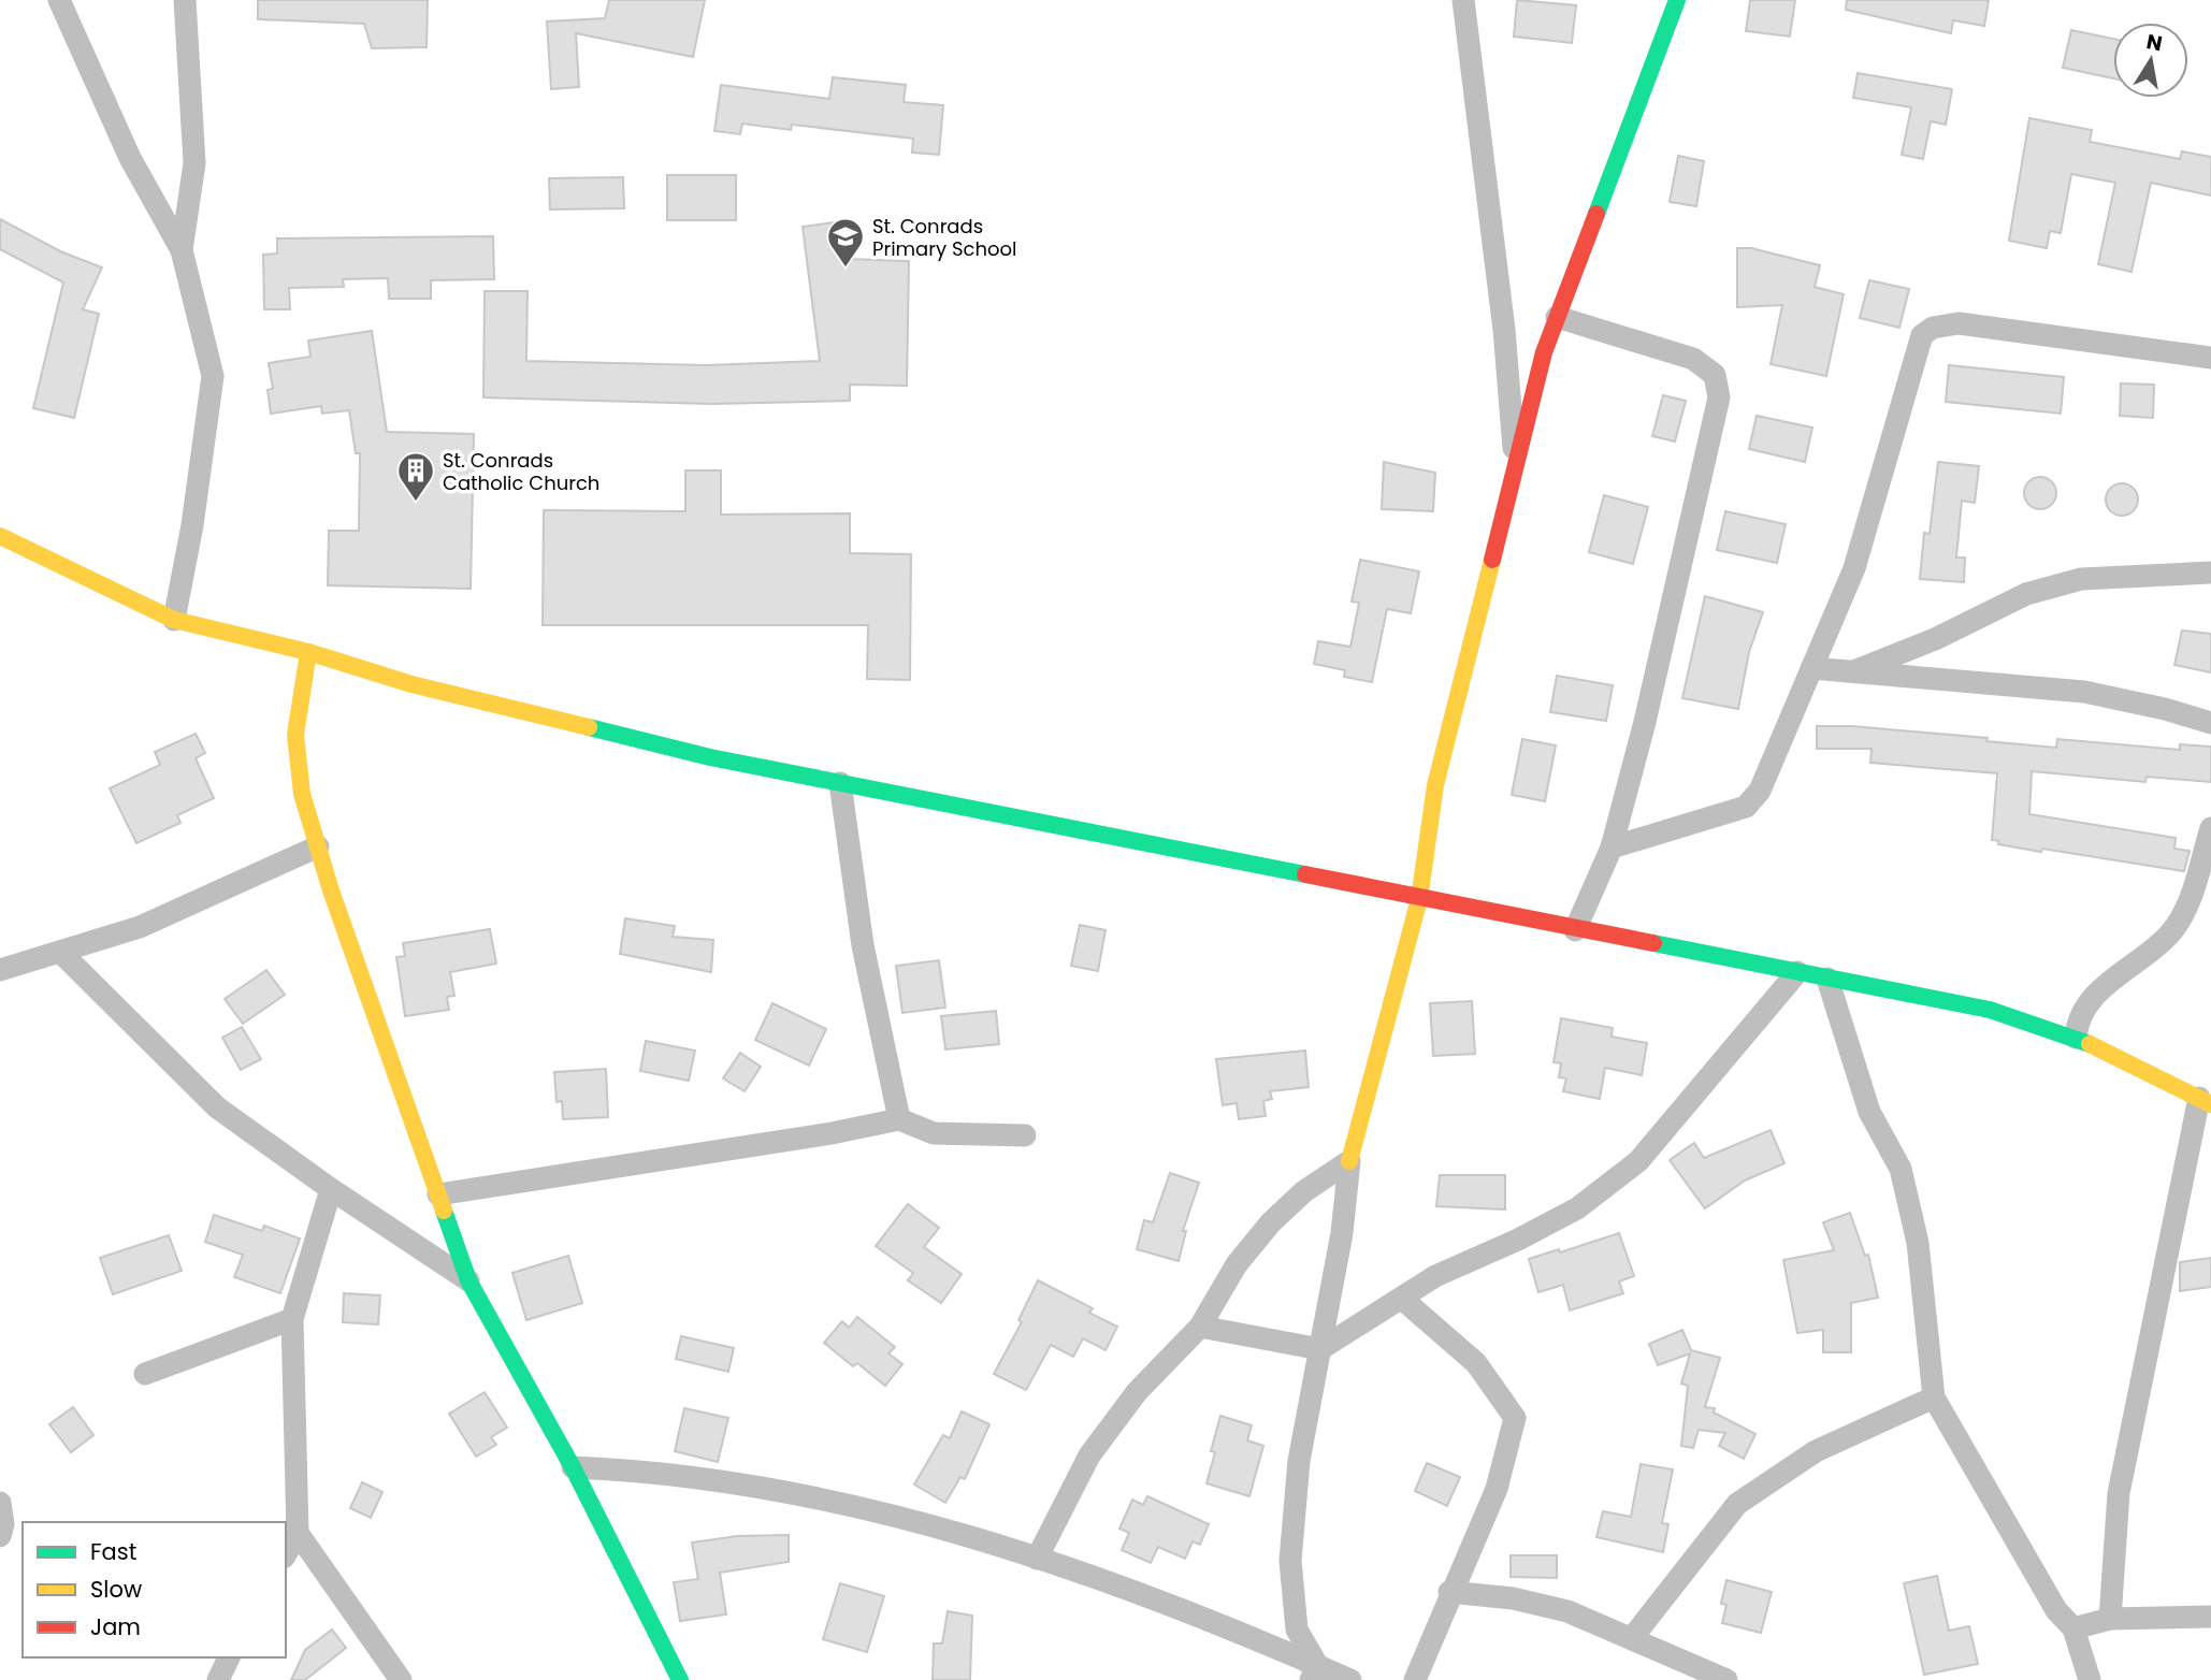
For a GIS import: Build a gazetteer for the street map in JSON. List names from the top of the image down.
{
  "places": {
    "school or university": ["St. Conrads Primary School"],
    "building": ["St. Conrads Catholic Church"]
  },
  "legend": ["Fast", "Slow", "Jam"],
  "north": "top"
}
